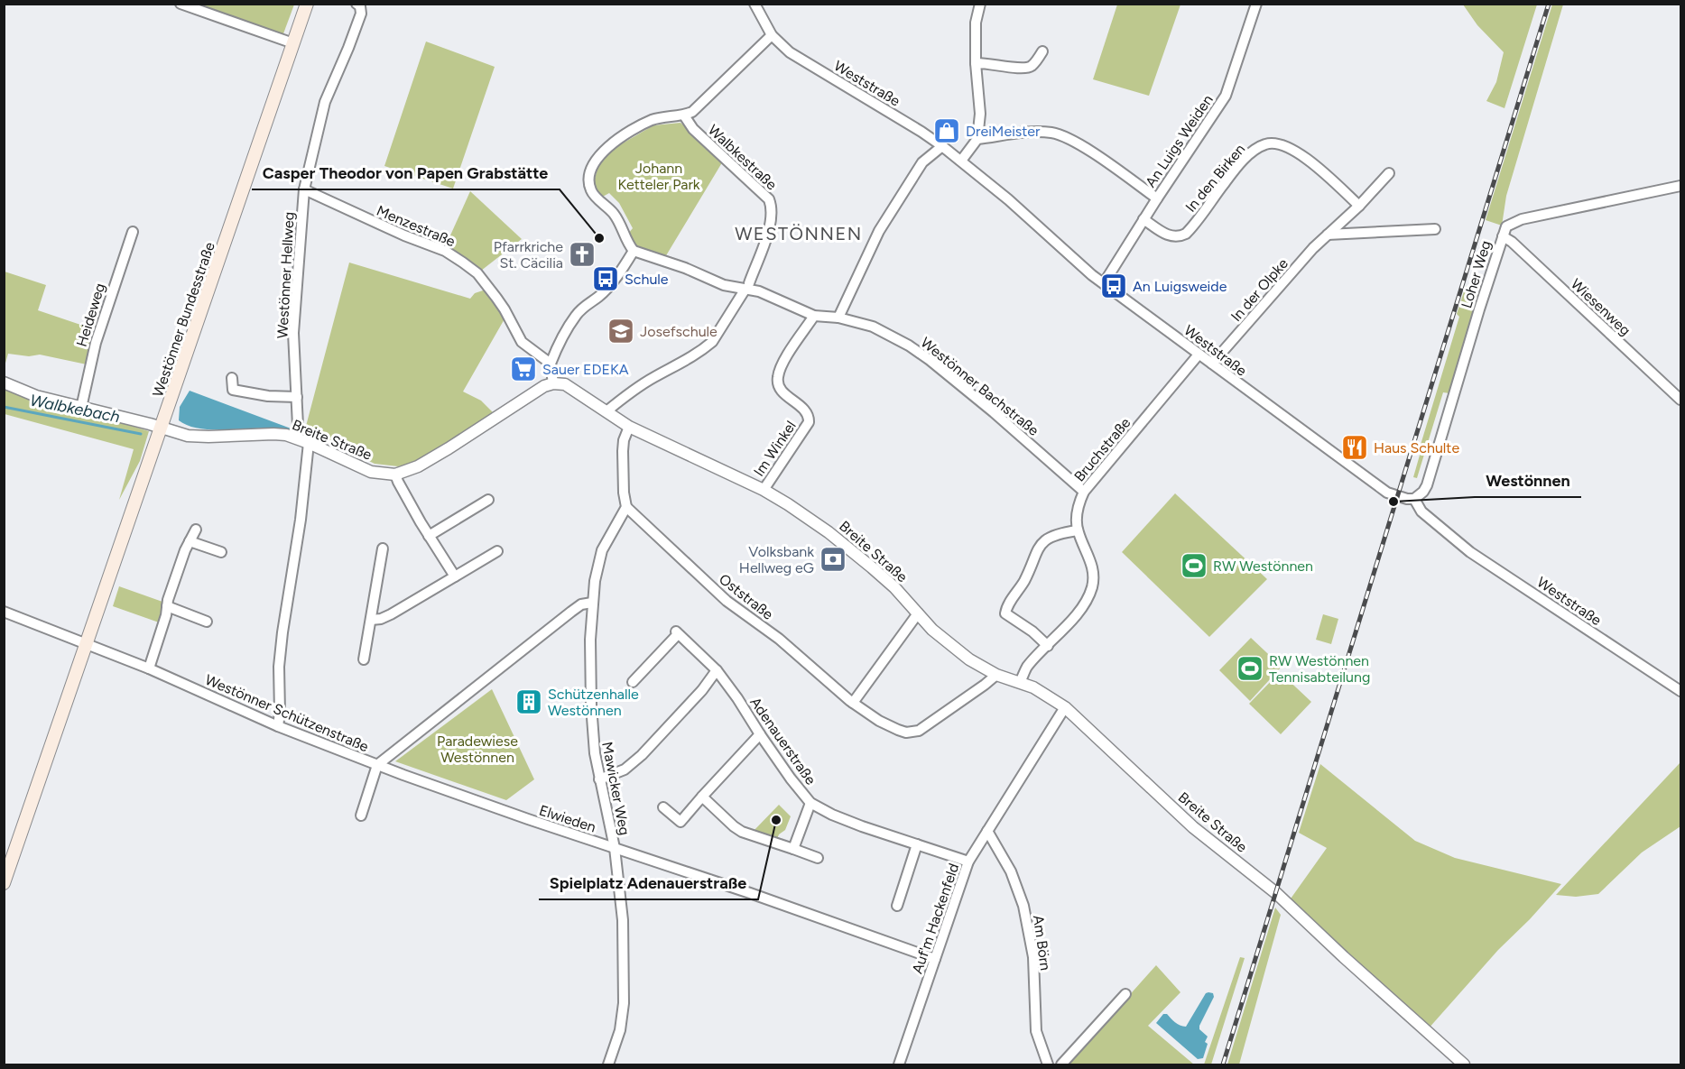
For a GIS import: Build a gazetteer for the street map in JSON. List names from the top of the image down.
{
  "streets": {
    "main road": ["Westönner Bundesstraße"],
    "street": [
      "Weststraße",
      "An Luigs Weiden",
      "Walbkestraße",
      "In den Birken",
      "Menzestraße",
      "Loher Weg",
      "Westönner Hellweg",
      "In der Olpke",
      "Wiesenweg",
      "Heideweg",
      "Westönner Bachstraße",
      "Breite Straße",
      "Im Winkel",
      "Bruchstraße",
      "Oststraße",
      "Westönner Schützenstraße",
      "Adenauerstraße",
      "Mawicker Weg",
      "Elwieden",
      "Auf'm Hackenfeld",
      "Am Börn"
    ]
  },
  "crossings": [
    ["Weststraße", "An Luigs Weiden"],
    ["Weststraße", "Loher Weg"],
    ["Weststraße", "In der Olpke"],
    ["Weststraße", "Bruchstraße"],
    ["An Luigs Weiden", "In den Birken"],
    ["Walbkestraße", "Westönner Bachstraße"],
    ["Walbkestraße", "Breite Straße"],
    ["In den Birken", "In der Olpke"],
    ["Menzestraße", "Westönner Hellweg"],
    ["Loher Weg", "Wiesenweg"],
    ["Westönner Hellweg", "Breite Straße"],
    ["Westönner Bundesstraße", "Breite Straße"],
    ["Westönner Bundesstraße", "Westönner Schützenstraße"],
    ["Westönner Bachstraße", "Im Winkel"],
    ["Westönner Bachstraße", "Bruchstraße"],
    ["Breite Straße", "Im Winkel"],
    ["Breite Straße", "Bruchstraße"],
    ["Breite Straße", "Oststraße"],
    ["Breite Straße", "Auf'm Hackenfeld"],
    ["Oststraße", "Mawicker Weg"],
    ["Westönner Schützenstraße", "Mawicker Weg"],
    ["Westönner Schützenstraße", "Elwieden"],
    ["Adenauerstraße", "Auf'm Hackenfeld"],
    ["Mawicker Weg", "Elwieden"],
    ["Elwieden", "Auf'm Hackenfeld"],
    ["Auf'm Hackenfeld", "Am Börn"]
  ],
  "districts": ["WESTÖNNEN"],
  "water": ["Walbkebach"],
  "parks": ["Johann Ketteler Park", "Paradewiese Westönnen"],
  "places": {
    "shop": ["DreiMeister"],
    "other": ["Casper Theodor von Papen Grabstätte", "Westönnen", "Spielplatz Adenauerstraße"],
    "church": ["Pfarrkriche St. Cäcilia"],
    "bus stop": ["Schule", "An Luigsweide"],
    "school or university": ["Josefschule"],
    "supermarket": ["Sauer EDEKA"],
    "restaurant": ["Haus Schulte"],
    "bank": ["Volksbank Hellweg eG"],
    "sports": ["RW Westönnen", "RW Westönnen Tennisabteilung"],
    "building": ["Schützenhalle Westönnen"]
  }
}
